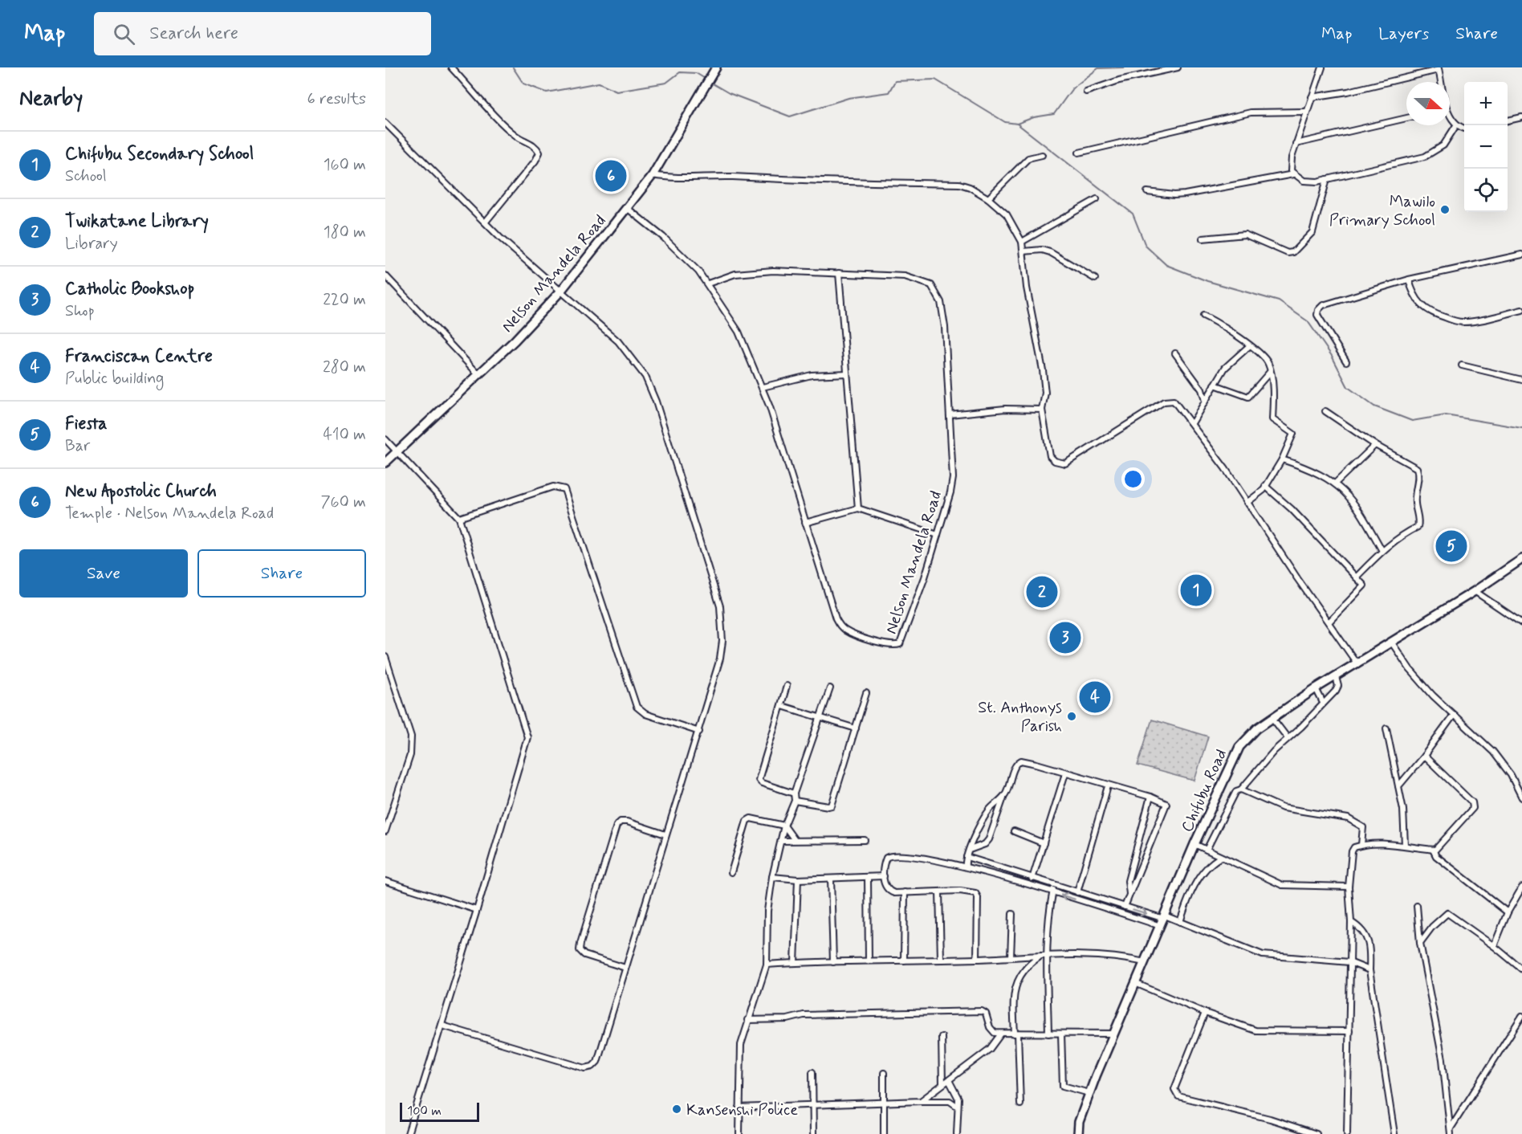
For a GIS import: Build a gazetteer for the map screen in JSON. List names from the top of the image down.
{
  "streets": {
    "main road": ["Nelson Mandela Road", "Chifubu Road"]
  },
  "places": ["Mawilo Primary School", "St. Anthonys Parish", "Kansenshi Police"],
  "scale_bar": "100 m",
  "north": "right",
  "page": {
    "header": "Map",
    "search": "Search here",
    "nav": ["Map", "Layers", "Share"],
    "heading": ["Nearby", "6 results"],
    "map_buttons": ["+", "−"],
    "list": [
      {
        "mark": "1",
        "name": "Chifubu Secondary School",
        "note": "School",
        "value": "160 m"
      },
      {
        "mark": "2",
        "name": "Twikatane Library",
        "note": "Library",
        "value": "180 m"
      },
      {
        "mark": "3",
        "name": "Catholic Bookshop",
        "note": "Shop",
        "value": "220 m"
      },
      {
        "mark": "4",
        "name": "Franciscan Centre",
        "note": "Public building",
        "value": "280 m"
      },
      {
        "mark": "5",
        "name": "Fiesta",
        "note": "Bar",
        "value": "410 m"
      },
      {
        "mark": "6",
        "name": "New Apostolic Church",
        "note": "Temple · Nelson Mandela Road",
        "value": "760 m"
      }
    ],
    "pins": [
      "6",
      "5",
      "1",
      "2",
      "3",
      "4"
    ],
    "buttons": ["Save", "Share"],
    "scale": "100 m"
  }
}
